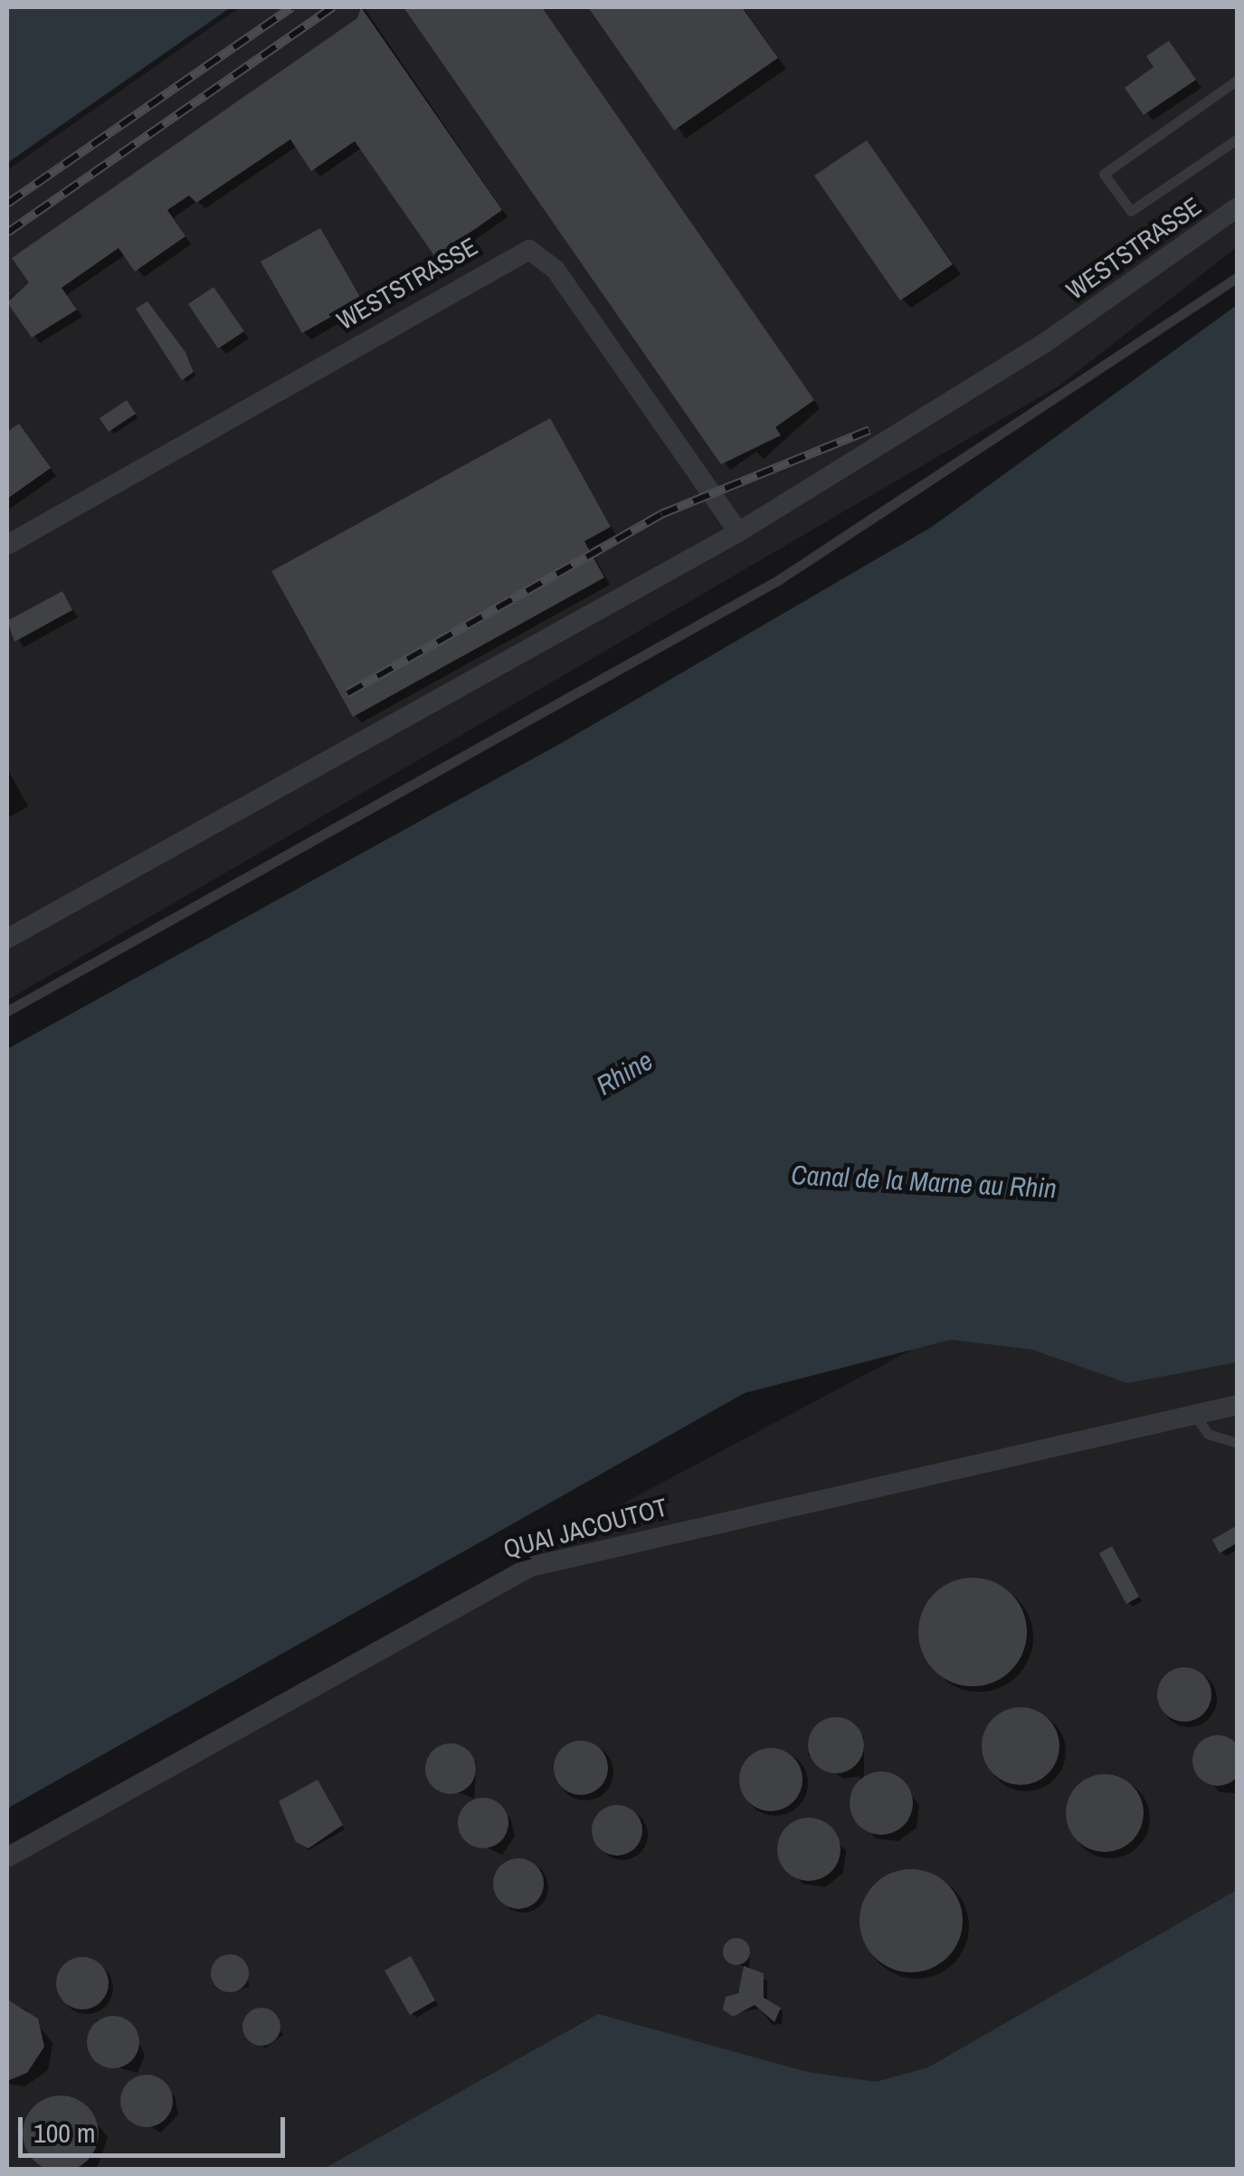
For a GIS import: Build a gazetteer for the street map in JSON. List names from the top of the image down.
{
  "streets": {
    "street": ["WESTSTRASSE", "QUAI JACOUTOT"]
  },
  "water": ["Rhine", "Canal de la Marne au Rhin"],
  "scale_bar": "100 m"
}
